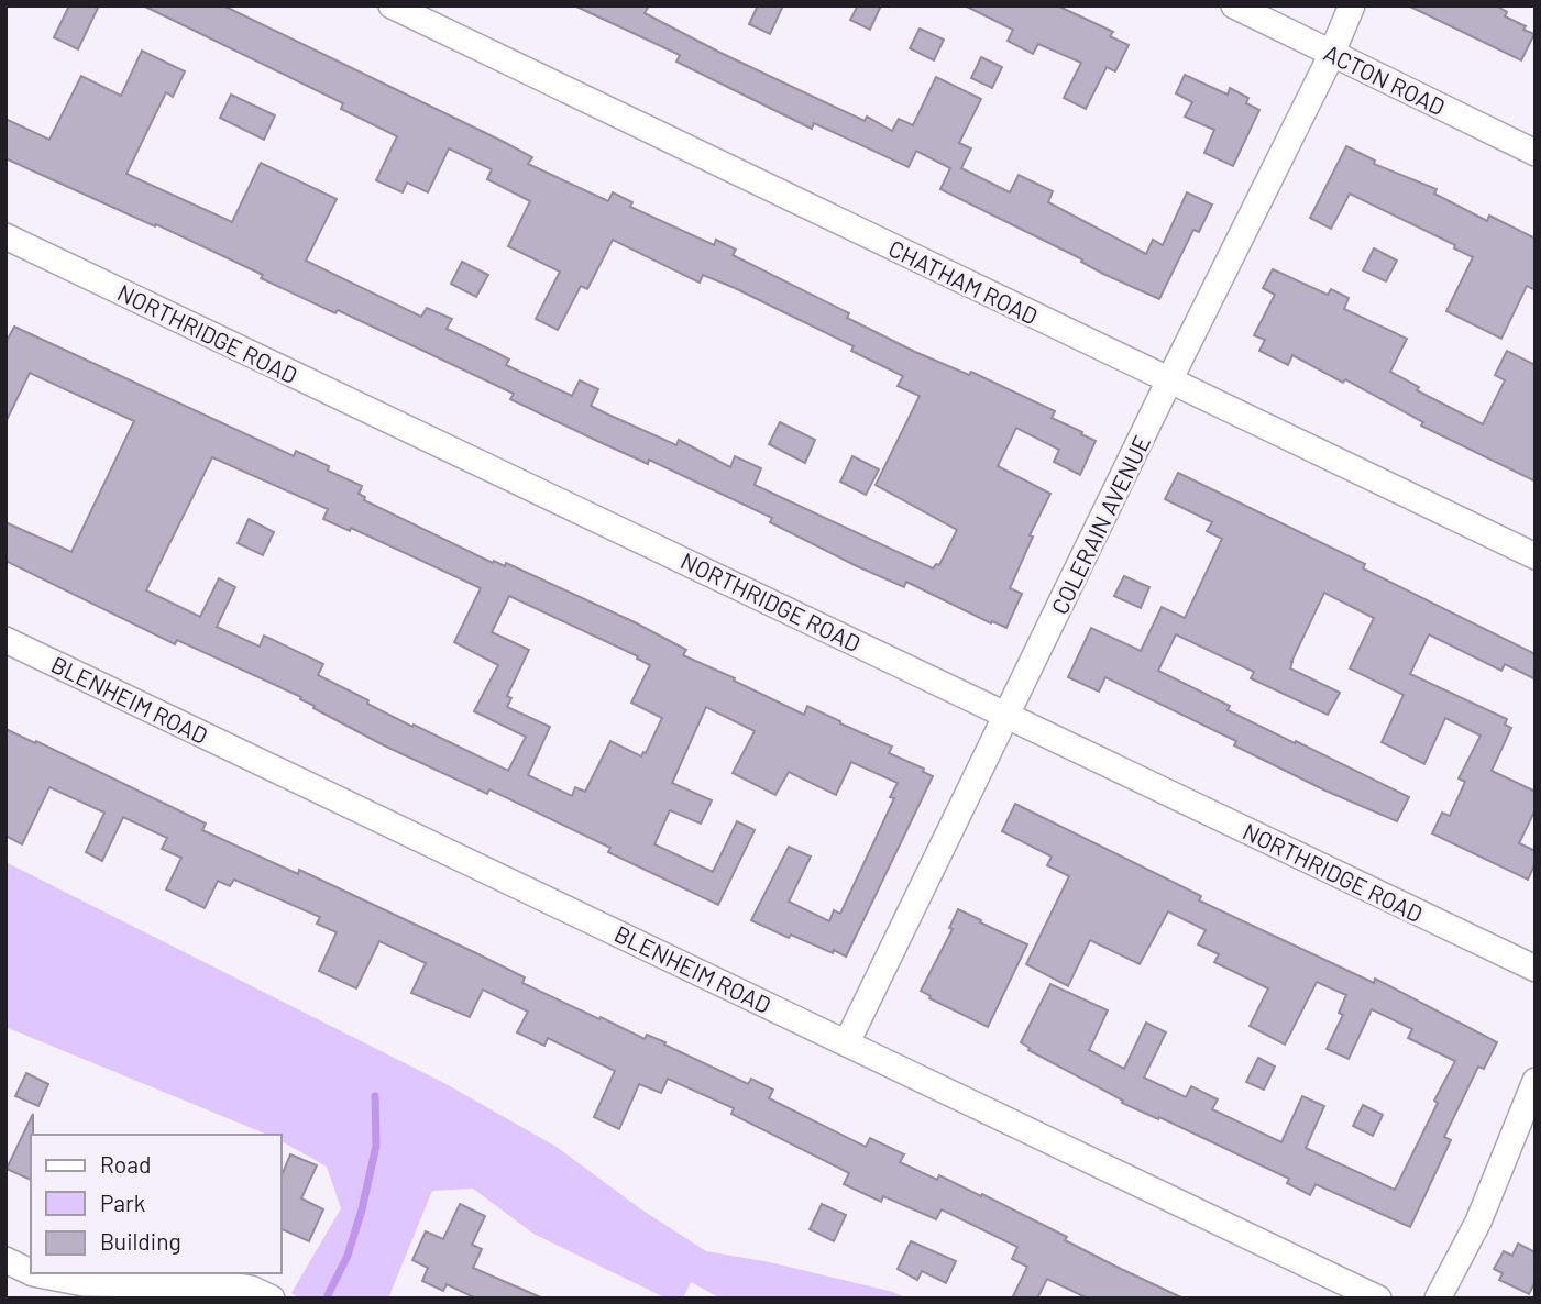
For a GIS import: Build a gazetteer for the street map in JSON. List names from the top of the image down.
{
  "streets": {
    "street": [
      "ACTON ROAD",
      "CHATHAM ROAD",
      "NORTHRIDGE ROAD",
      "COLERAIN AVENUE",
      "BLENHEIM ROAD"
    ]
  },
  "crossings": [
    ["ACTON ROAD", "COLERAIN AVENUE"],
    ["CHATHAM ROAD", "COLERAIN AVENUE"],
    ["NORTHRIDGE ROAD", "COLERAIN AVENUE"],
    ["COLERAIN AVENUE", "BLENHEIM ROAD"]
  ],
  "legend": ["Road", "Park", "Building"]
}
